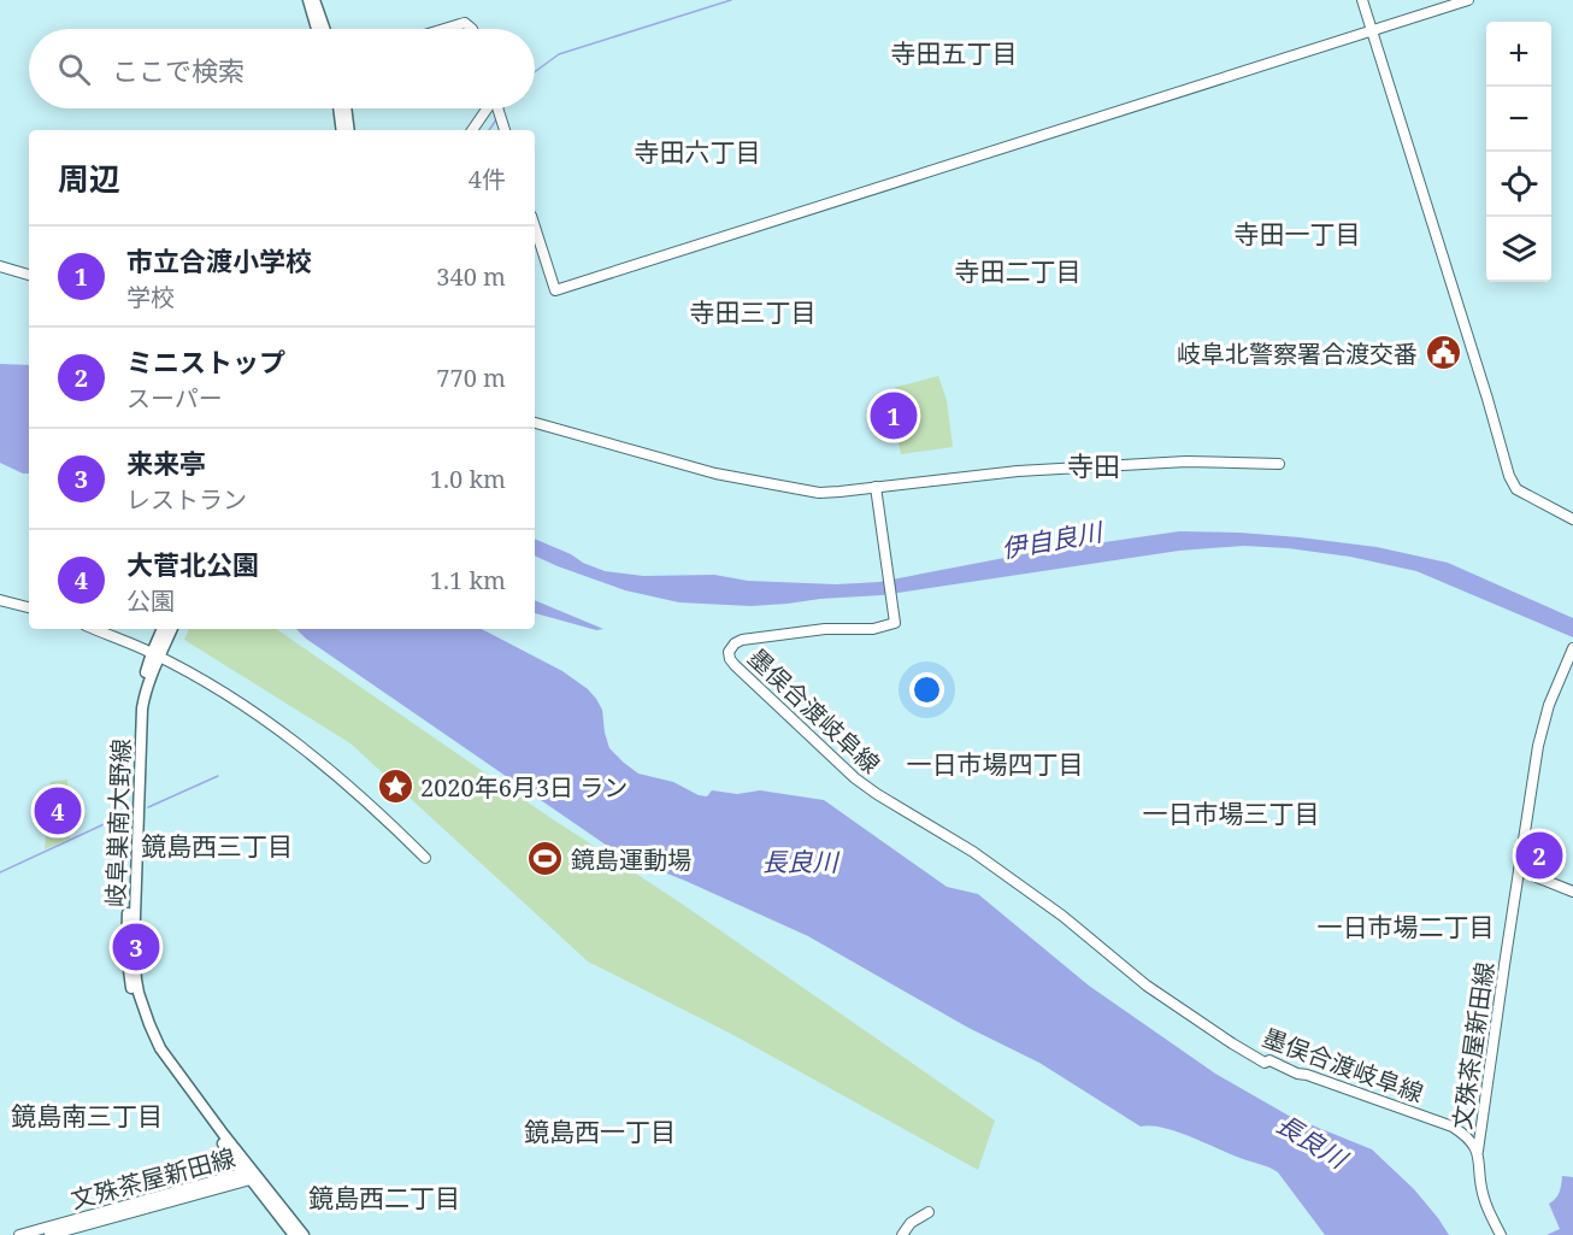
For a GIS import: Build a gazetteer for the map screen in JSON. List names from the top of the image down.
{
  "streets": {
    "main road": ["墨俣合渡岐阜線", "岐阜巣南大野線", "文殊茶屋新田線"]
  },
  "crossings": [
    ["墨俣合渡岐阜線", "文殊茶屋新田線"],
    ["岐阜巣南大野線", "文殊茶屋新田線"]
  ],
  "districts": [
    "寺田五丁目",
    "寺田六丁目",
    "寺田一丁目",
    "寺田二丁目",
    "寺田三丁目",
    "寺田",
    "一日市場四丁目",
    "一日市場三丁目",
    "鏡島西三丁目",
    "一日市場二丁目",
    "鏡島南三丁目",
    "鏡島西一丁目",
    "鏡島西二丁目"
  ],
  "water": ["伊自良川", "長良川"],
  "places": {
    "public building": ["岐阜北警察署合渡交番"],
    "place": ["2020年6月3日 ラン"],
    "sports": ["鏡島運動場"]
  },
  "page": {
    "map_buttons": ["+", "−"],
    "search": "ここで検索",
    "heading": ["周辺", "4件"],
    "list": [
      {
        "mark": "1",
        "name": "市立合渡小学校",
        "note": "学校",
        "value": "340 m"
      },
      {
        "mark": "2",
        "name": "ミニストップ",
        "note": "スーパー",
        "value": "770 m"
      },
      {
        "mark": "3",
        "name": "来来亭",
        "note": "レストラン",
        "value": "1.0 km"
      },
      {
        "mark": "4",
        "name": "大菅北公園",
        "note": "公園",
        "value": "1.1 km"
      }
    ],
    "pins": [
      "1",
      "4",
      "2",
      "3"
    ]
  }
}
